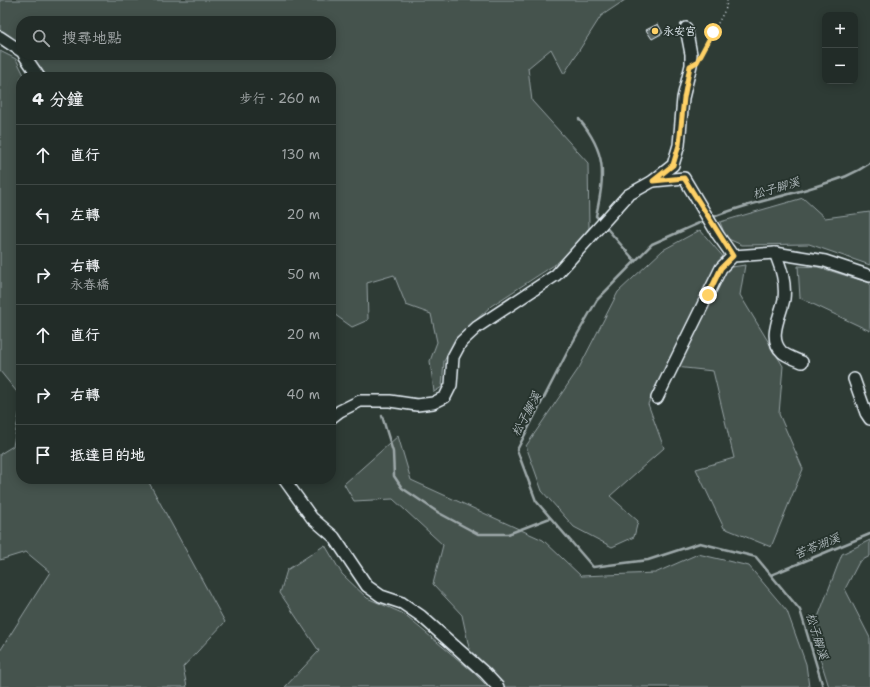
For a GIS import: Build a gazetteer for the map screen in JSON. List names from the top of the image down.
{
  "water": ["松子腳溪", "苦苓湖溪"],
  "places": ["永安宮"],
  "page": {
    "map_buttons": ["+", "−"],
    "search": "搜尋地點",
    "heading": ["4 分鐘", "步行 · 260 m"],
    "list": [
      ["直行", "130 m"],
      ["左轉", "20 m"],
      ["右轉", "永春橋", "50 m"],
      ["直行", "20 m"],
      ["右轉", "40 m"],
      "抵達目的地"
    ]
  }
}
